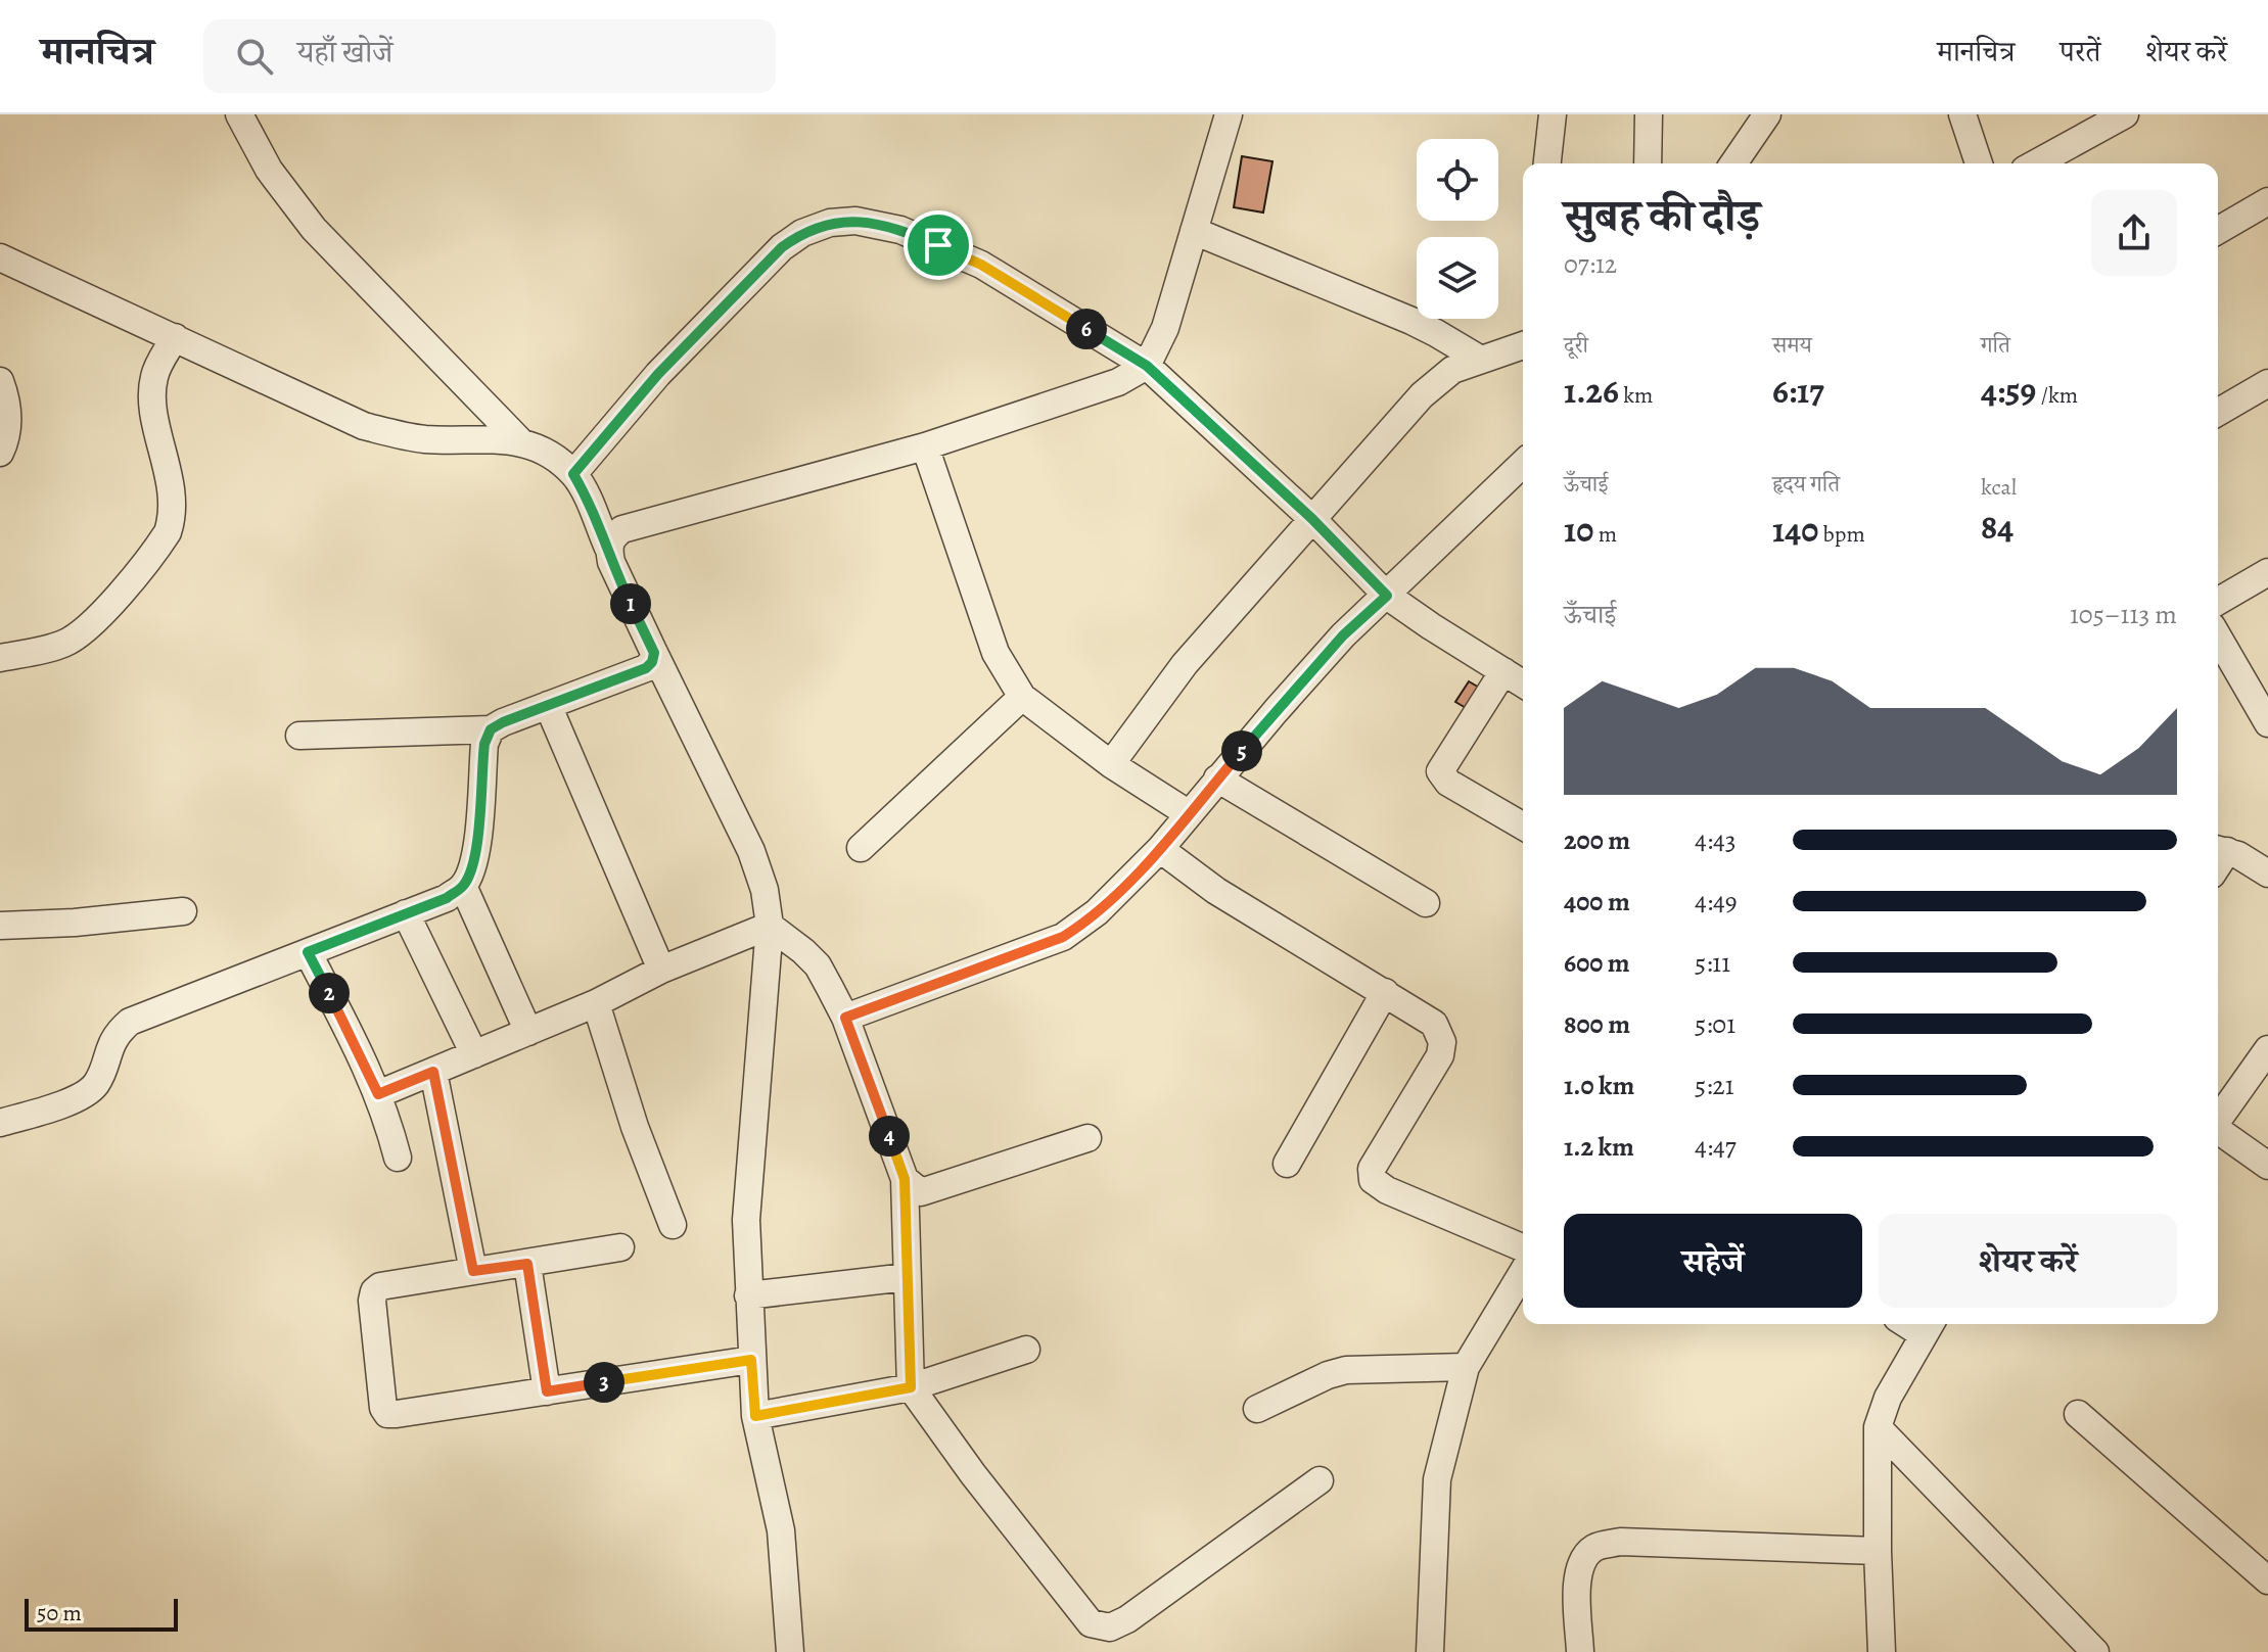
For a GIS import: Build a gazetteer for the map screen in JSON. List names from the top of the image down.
{
  "scale_bar": "50 m",
  "page": {
    "header": "मानचित्र",
    "search": "यहाँ खोजें",
    "nav": ["मानचित्र", "परतें", "शेयर करें"],
    "heading": ["सुबह की दौड़", "07:12"],
    "stats": [
      ["दूरी", "1.26 km"],
      ["समय", "6:17"],
      ["गति", "4:59 /km"],
      ["ऊँचाई", "10 m"],
      ["हृदय गति", "140 bpm"],
      ["kcal", "84"]
    ],
    "pins": [
      "6",
      "1",
      "5",
      "2",
      "4",
      "3"
    ],
    "chart": ["ऊँचाई", "105–113 m"],
    "list": [
      {
        "name": "200 m",
        "note": "4:43"
      },
      {
        "name": "400 m",
        "note": "4:49"
      },
      {
        "name": "600 m",
        "note": "5:11"
      },
      {
        "name": "800 m",
        "note": "5:01"
      },
      {
        "name": "1.0 km",
        "note": "5:21"
      },
      {
        "name": "1.2 km",
        "note": "4:47"
      }
    ],
    "buttons": ["सहेजें", "शेयर करें"],
    "scale": "50 m"
  }
}
